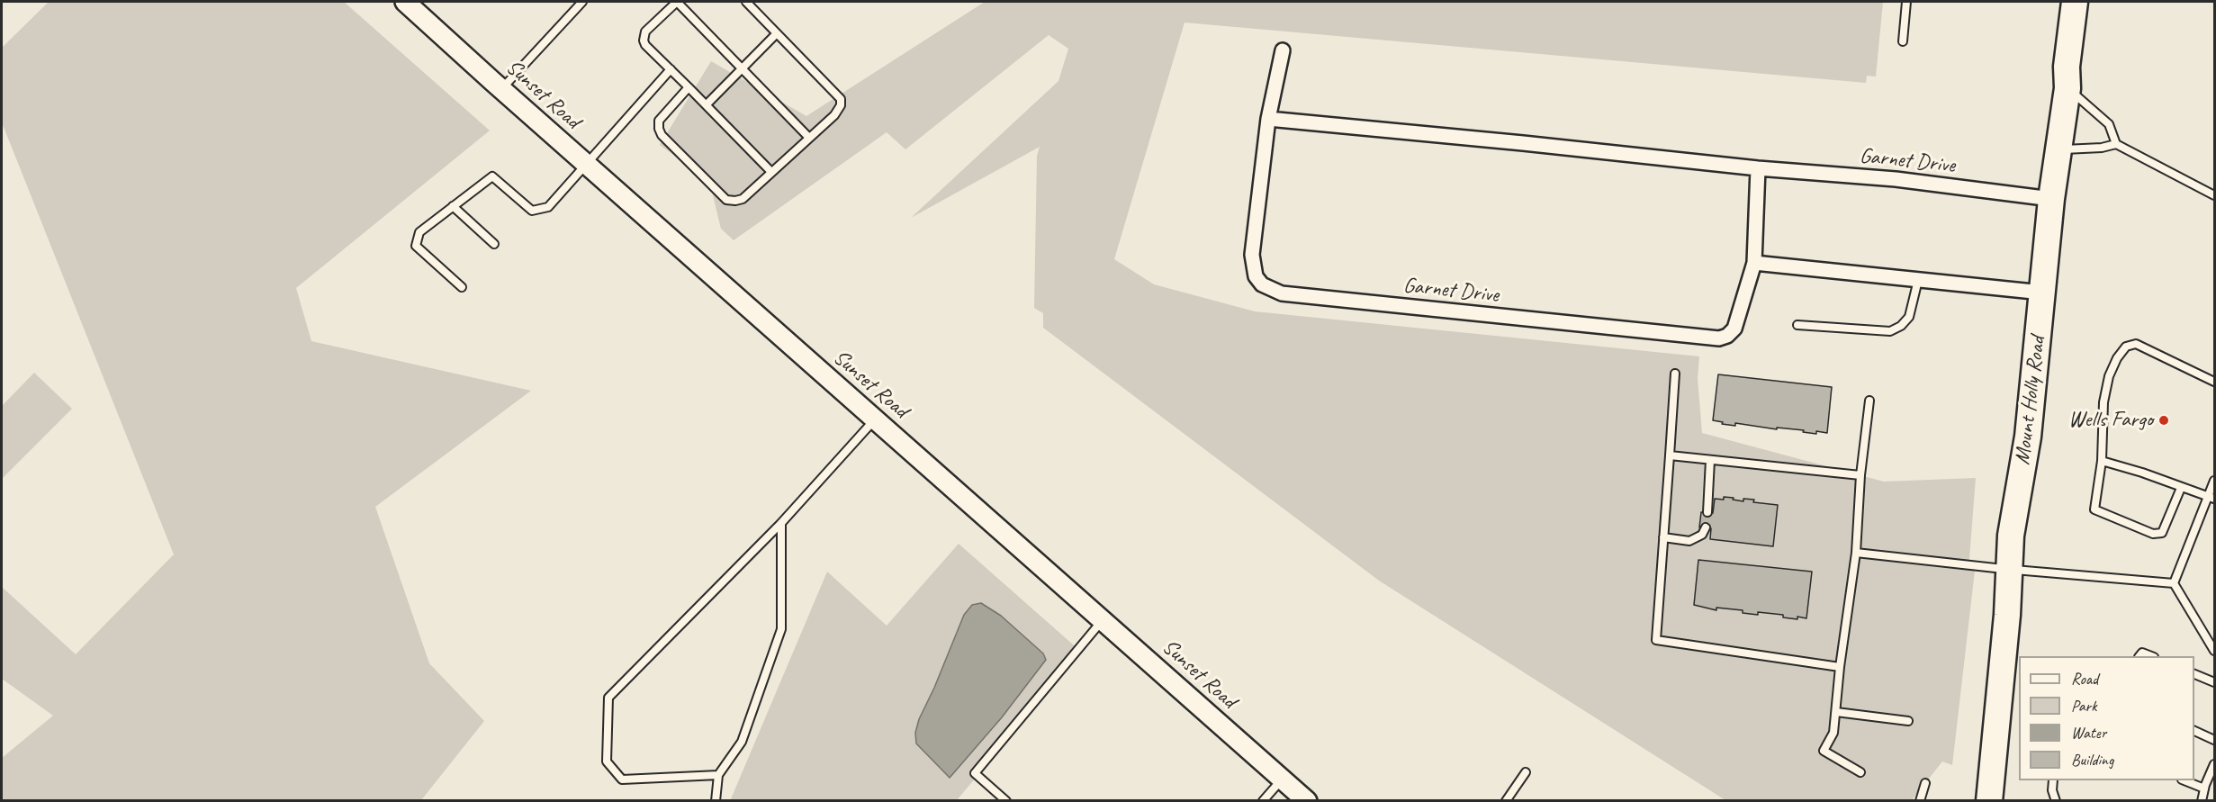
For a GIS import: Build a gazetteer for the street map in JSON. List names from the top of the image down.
{
  "streets": {
    "highway": ["Mount Holly Road"],
    "street": ["Sunset Road", "Garnet Drive"]
  },
  "crossings": [
    ["Garnet Drive", "Mount Holly Road"]
  ],
  "places": ["Wells Fargo"],
  "legend": [
    "Road",
    "Park",
    "Water",
    "Building"
  ]
}
